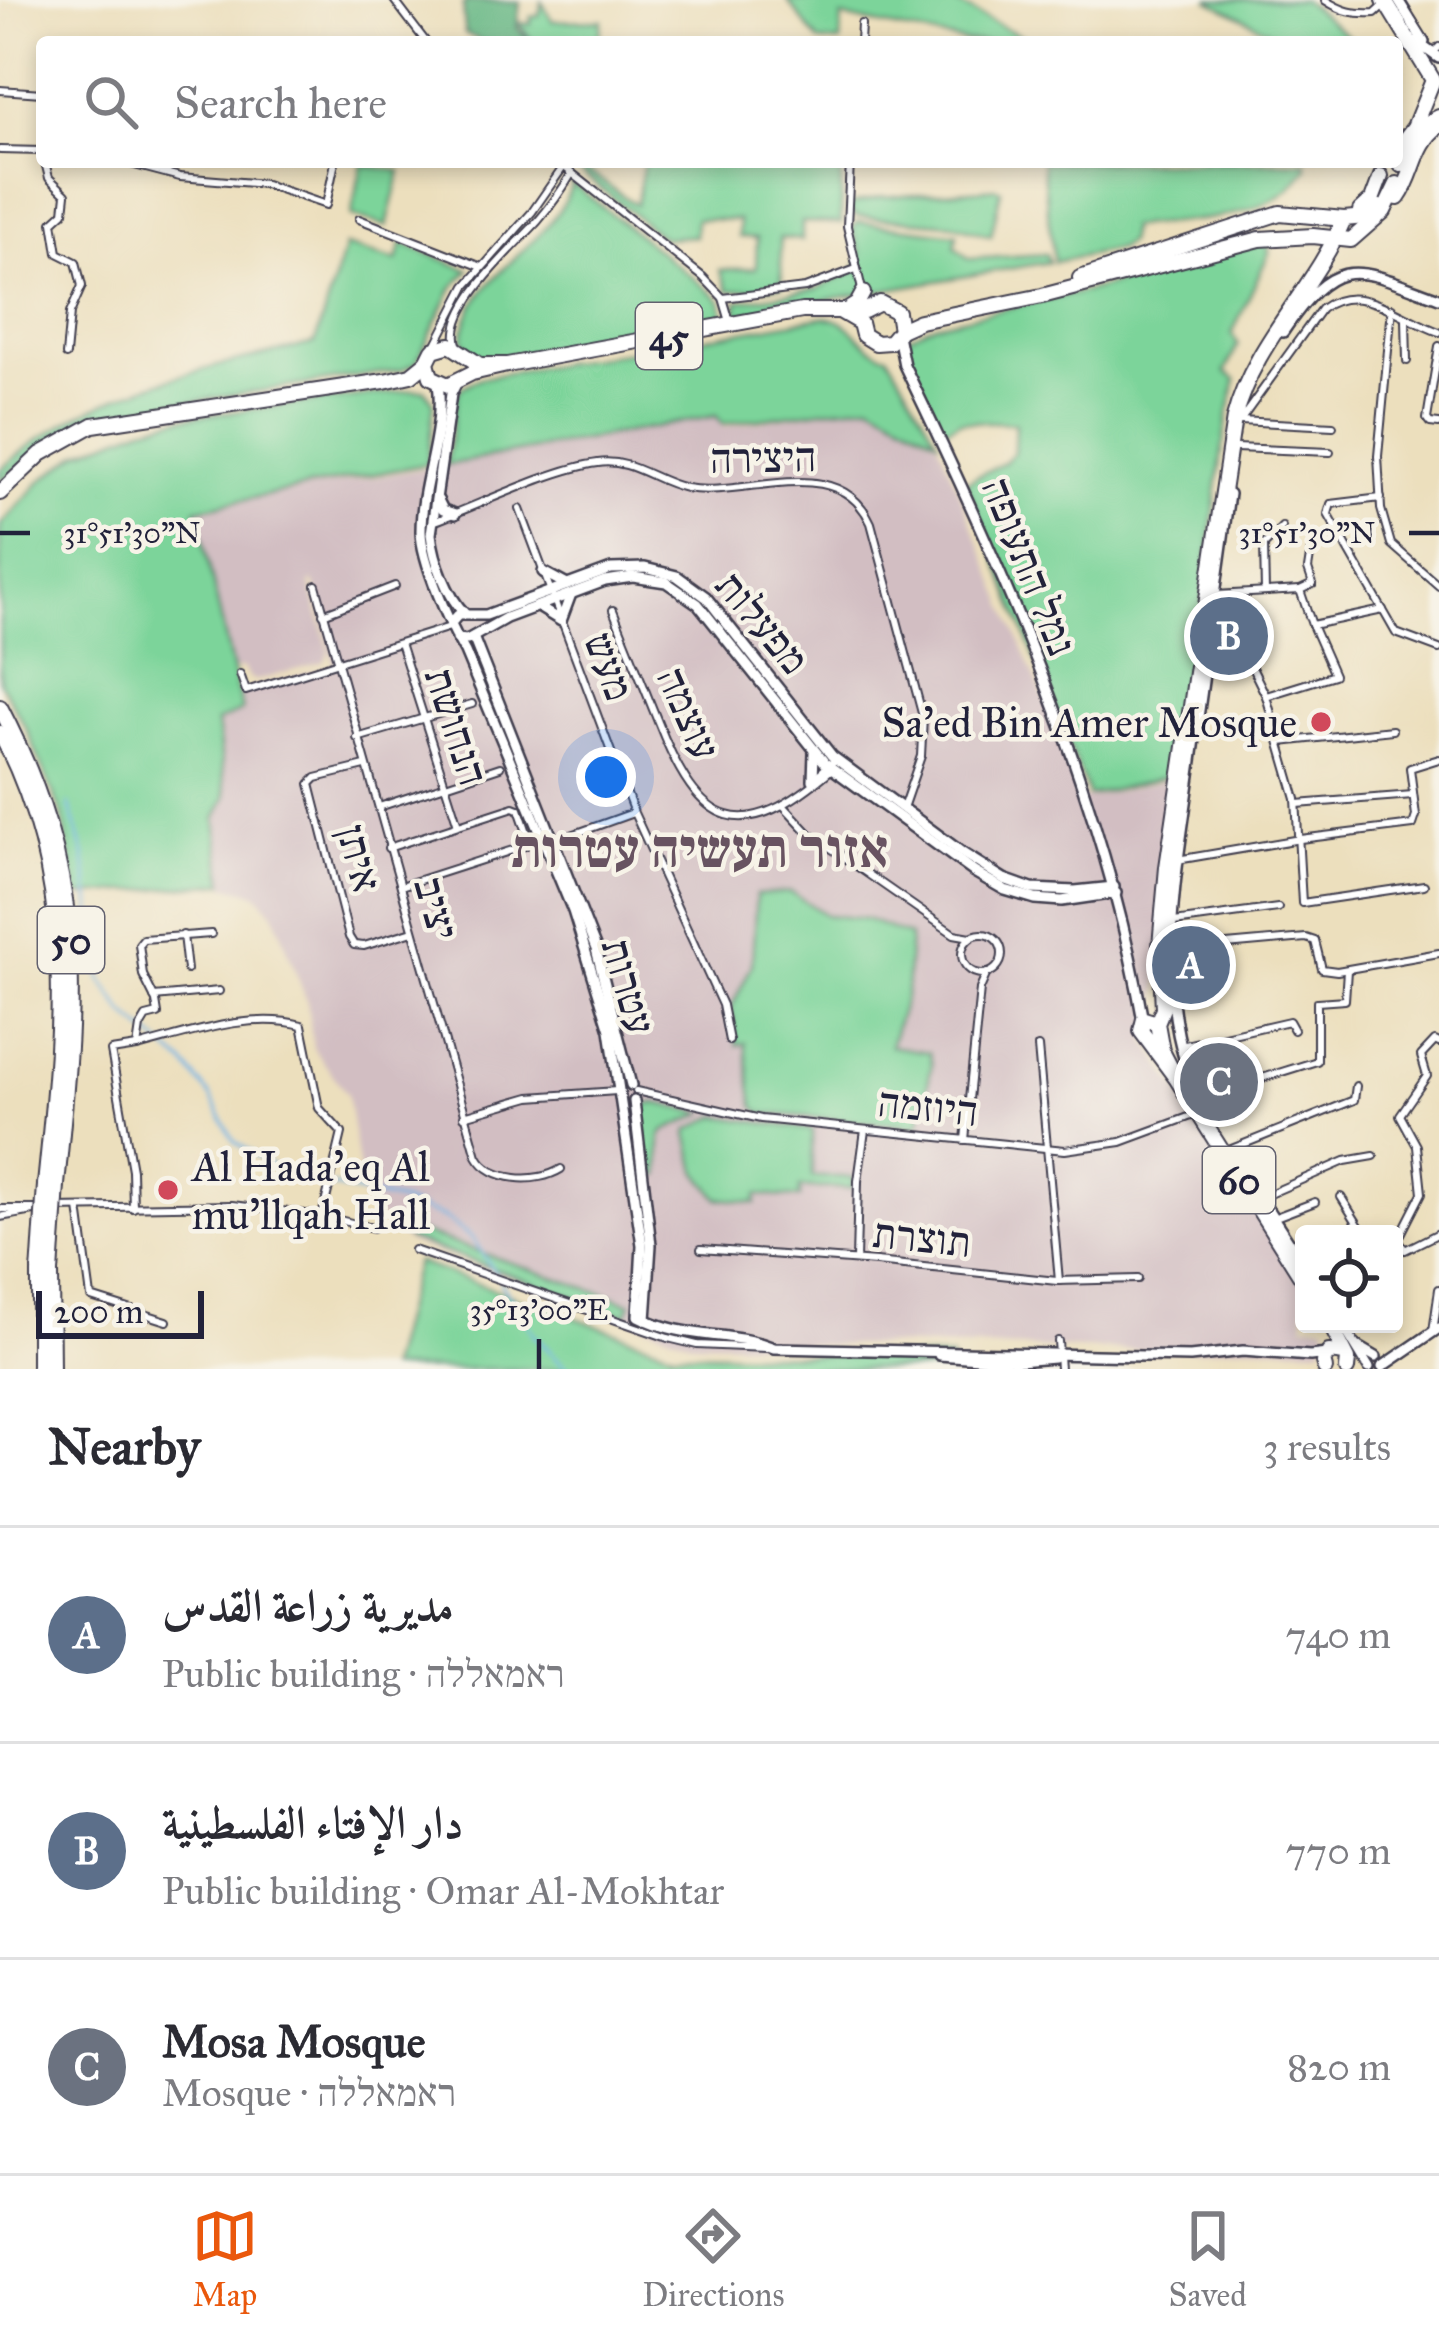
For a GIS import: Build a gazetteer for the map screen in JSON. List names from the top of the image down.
{
  "streets": {
    "highway": ["45", "50", "60"],
    "street": [
      "היצירה",
      "נמל התעופה",
      "מפעלות",
      "מעש",
      "עוצמה",
      "הנחושת",
      "איתן",
      "יציב",
      "עטרות",
      "היוזמה",
      "תוצרת"
    ]
  },
  "crossings": [
    ["45", "עטרות"],
    ["היצירה", "מפעלות"],
    ["היצירה", "עטרות"],
    ["נמל התעופה", "60"],
    ["מפעלות", "מעש"],
    ["מפעלות", "עוצמה"],
    ["מפעלות", "עטרות"],
    ["איתן", "יציב"],
    ["עטרות", "היוזמה"],
    ["היוזמה", "60"]
  ],
  "districts": ["אזור תעשיה עטרות"],
  "places": ["Sa'ed Bin Amer Mosque", "Al Hada'eq Al mu'llqah Hall"],
  "scale_bar": "200 m",
  "page": {
    "search": "Search here",
    "pins": ["B", "A", "C"],
    "scale": "200 m",
    "heading": ["Nearby", "3 results"],
    "list": [
      {
        "mark": "A",
        "name": "مديرية زراعة القدس",
        "note": "Public building · ראמאללה",
        "value": "740 m"
      },
      {
        "mark": "B",
        "name": "دار الإفتاء الفلسطينية",
        "note": "Public building · Omar Al-Mokhtar",
        "value": "770 m"
      },
      {
        "mark": "C",
        "name": "Mosa Mosque",
        "note": "Mosque · ראמאללה",
        "value": "820 m"
      }
    ],
    "nav": ["Map", "Directions", "Saved"]
  },
  "coordinates": ["31°51'30\"N", "35°13'00\"E"]
}
